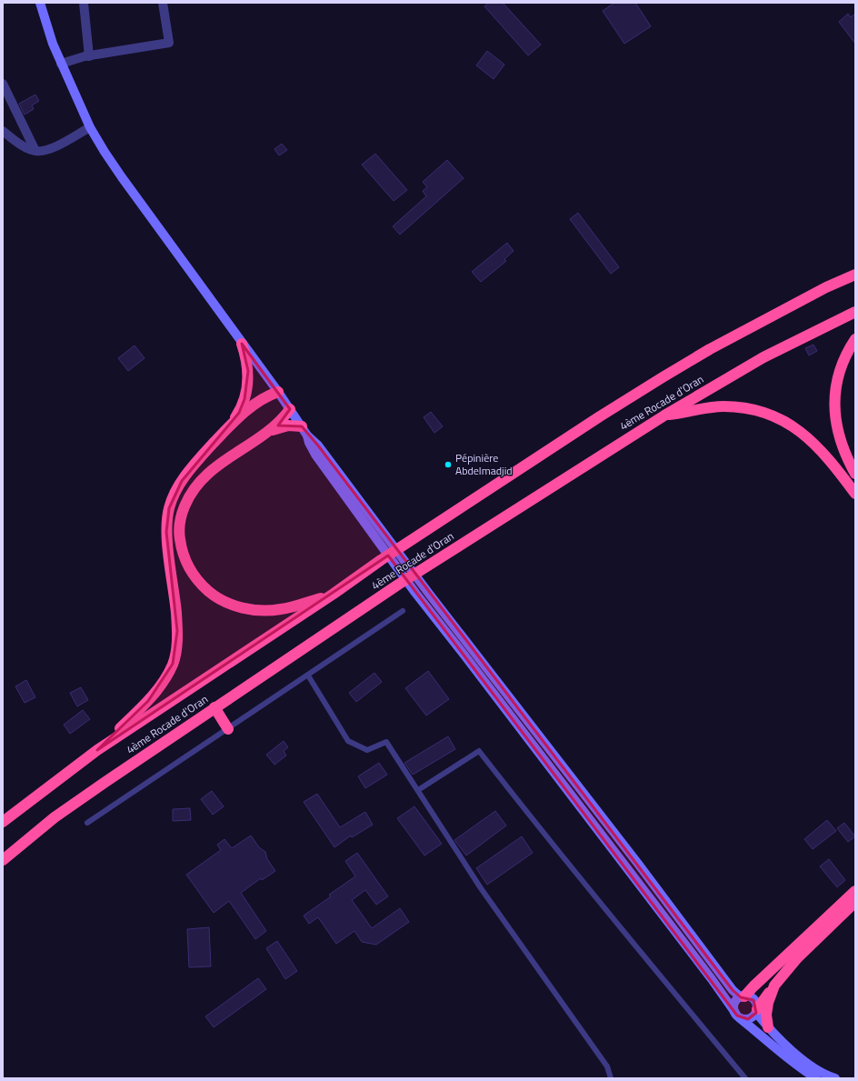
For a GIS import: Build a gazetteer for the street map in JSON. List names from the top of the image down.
{
  "streets": {
    "highway": ["4ème Rocade d'Oran"]
  },
  "places": ["Pépinière Abdelmadjid"]
}
